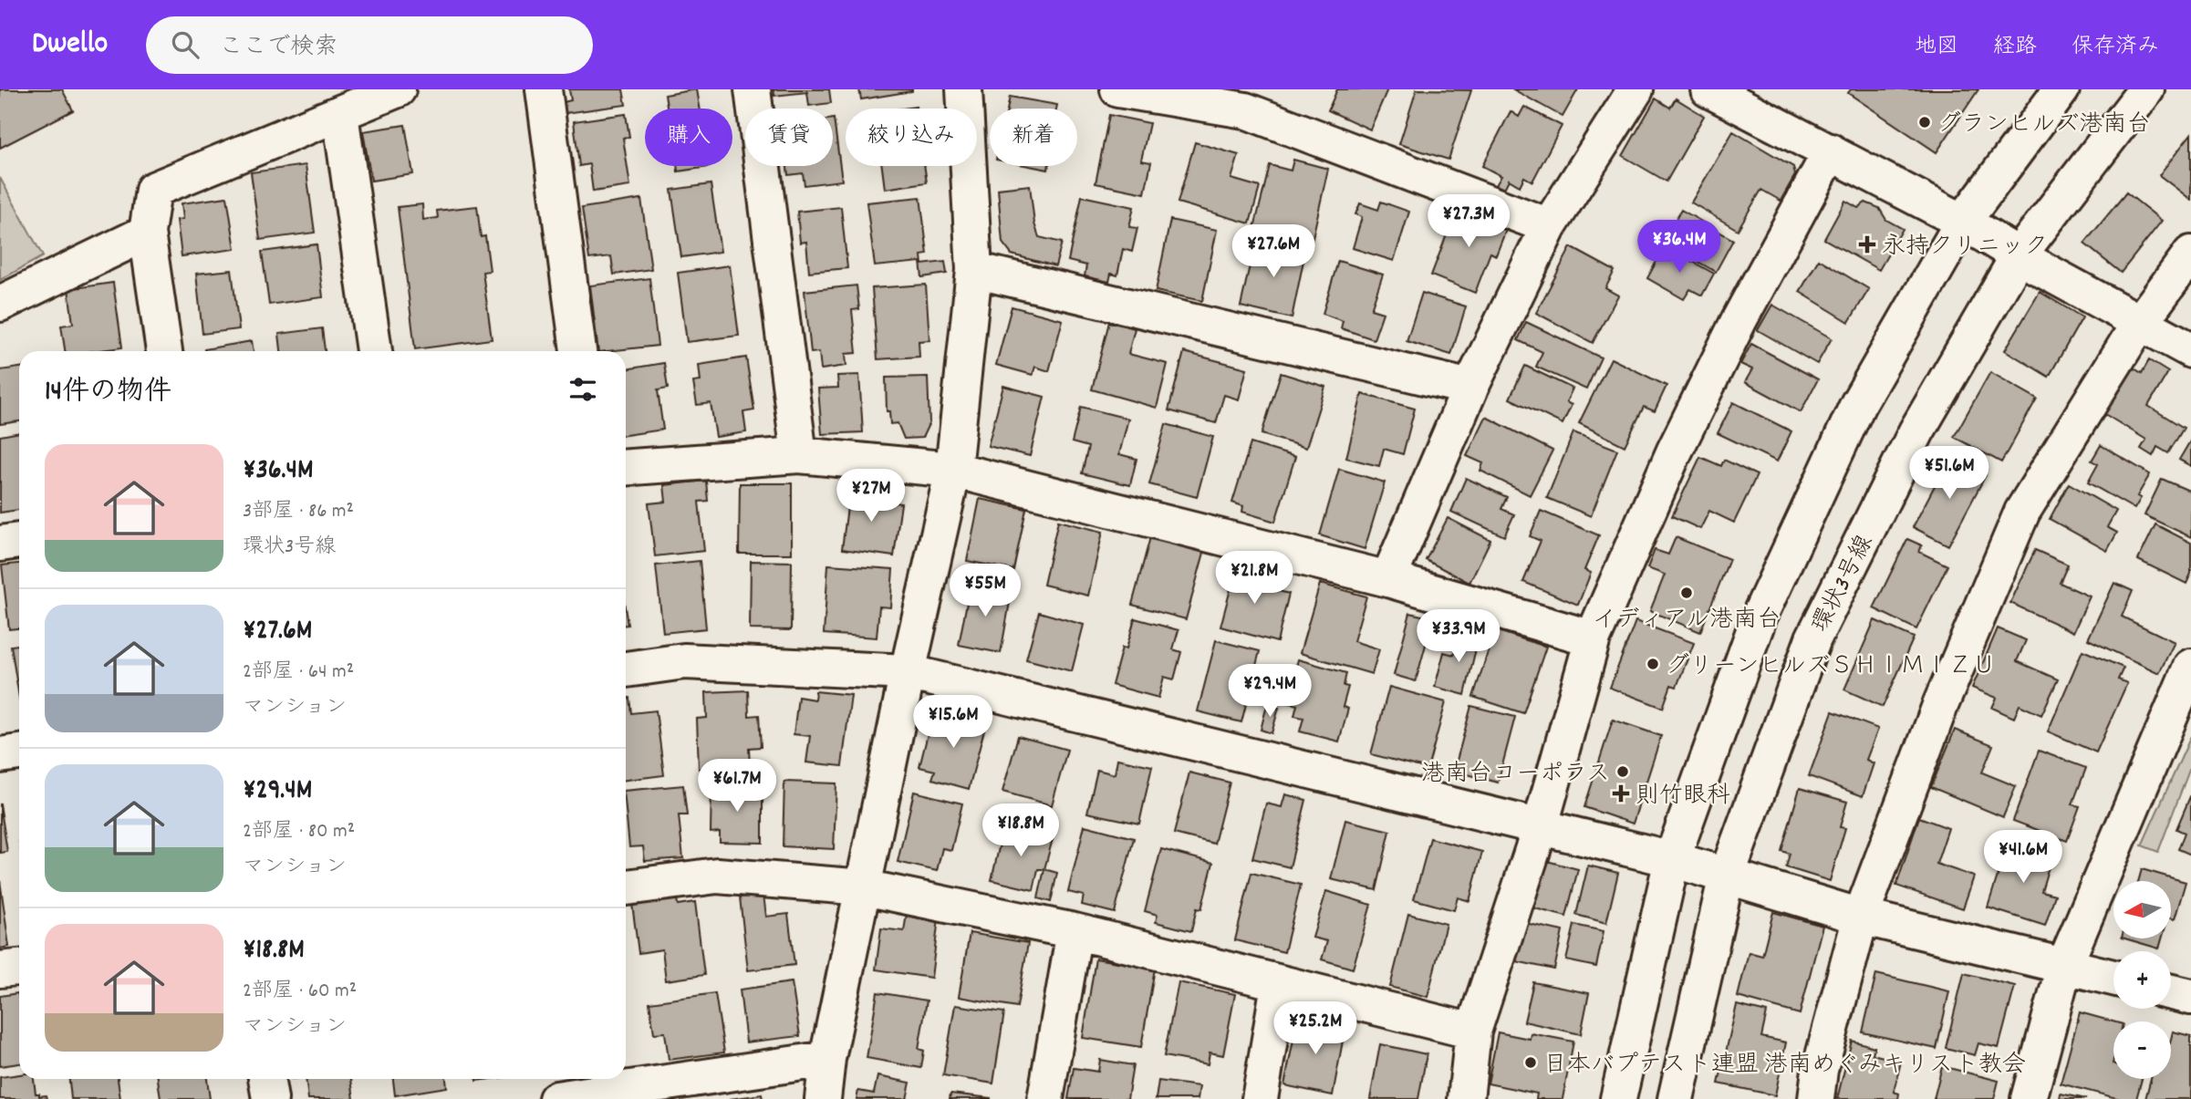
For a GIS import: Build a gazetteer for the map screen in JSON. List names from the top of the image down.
{
  "streets": {
    "street": ["環状3号線"]
  },
  "places": {
    "other": [
      "グランヒルズ港南台",
      "イディアル港南台",
      "グリーンヒルズＳＨＩＭＩＺＵ",
      "港南台コーポラス",
      "日本バプテスト連盟 港南めぐみキリスト教会"
    ],
    "health": ["永持クリニック", "則竹眼科"]
  },
  "north": "left",
  "page": {
    "header": "Dwello",
    "search": "ここで検索",
    "nav": ["地図", "経路", "保存済み"],
    "chip": [
      "購入",
      "賃貸",
      "絞り込み",
      "新着"
    ],
    "price": [
      "¥27.3M",
      "¥36.4M",
      "¥27.6M",
      "¥51.6M",
      "¥27M",
      "¥21.8M",
      "¥55M",
      "¥33.9M",
      "¥29.4M",
      "¥15.6M",
      "¥61.7M",
      "¥18.8M",
      "¥41.6M",
      "¥25.2M"
    ],
    "heading": "14件の物件",
    "list": [
      {
        "name": "¥36.4M",
        "note": "3部屋 · 86 m² · 環状3号線"
      },
      {
        "name": "¥27.6M",
        "note": "2部屋 · 64 m² · マンション"
      },
      {
        "name": "¥29.4M",
        "note": "2部屋 · 80 m² · マンション"
      },
      {
        "name": "¥18.8M",
        "note": "2部屋 · 60 m² · マンション"
      }
    ],
    "map_buttons": ["+", "−"]
  }
}
